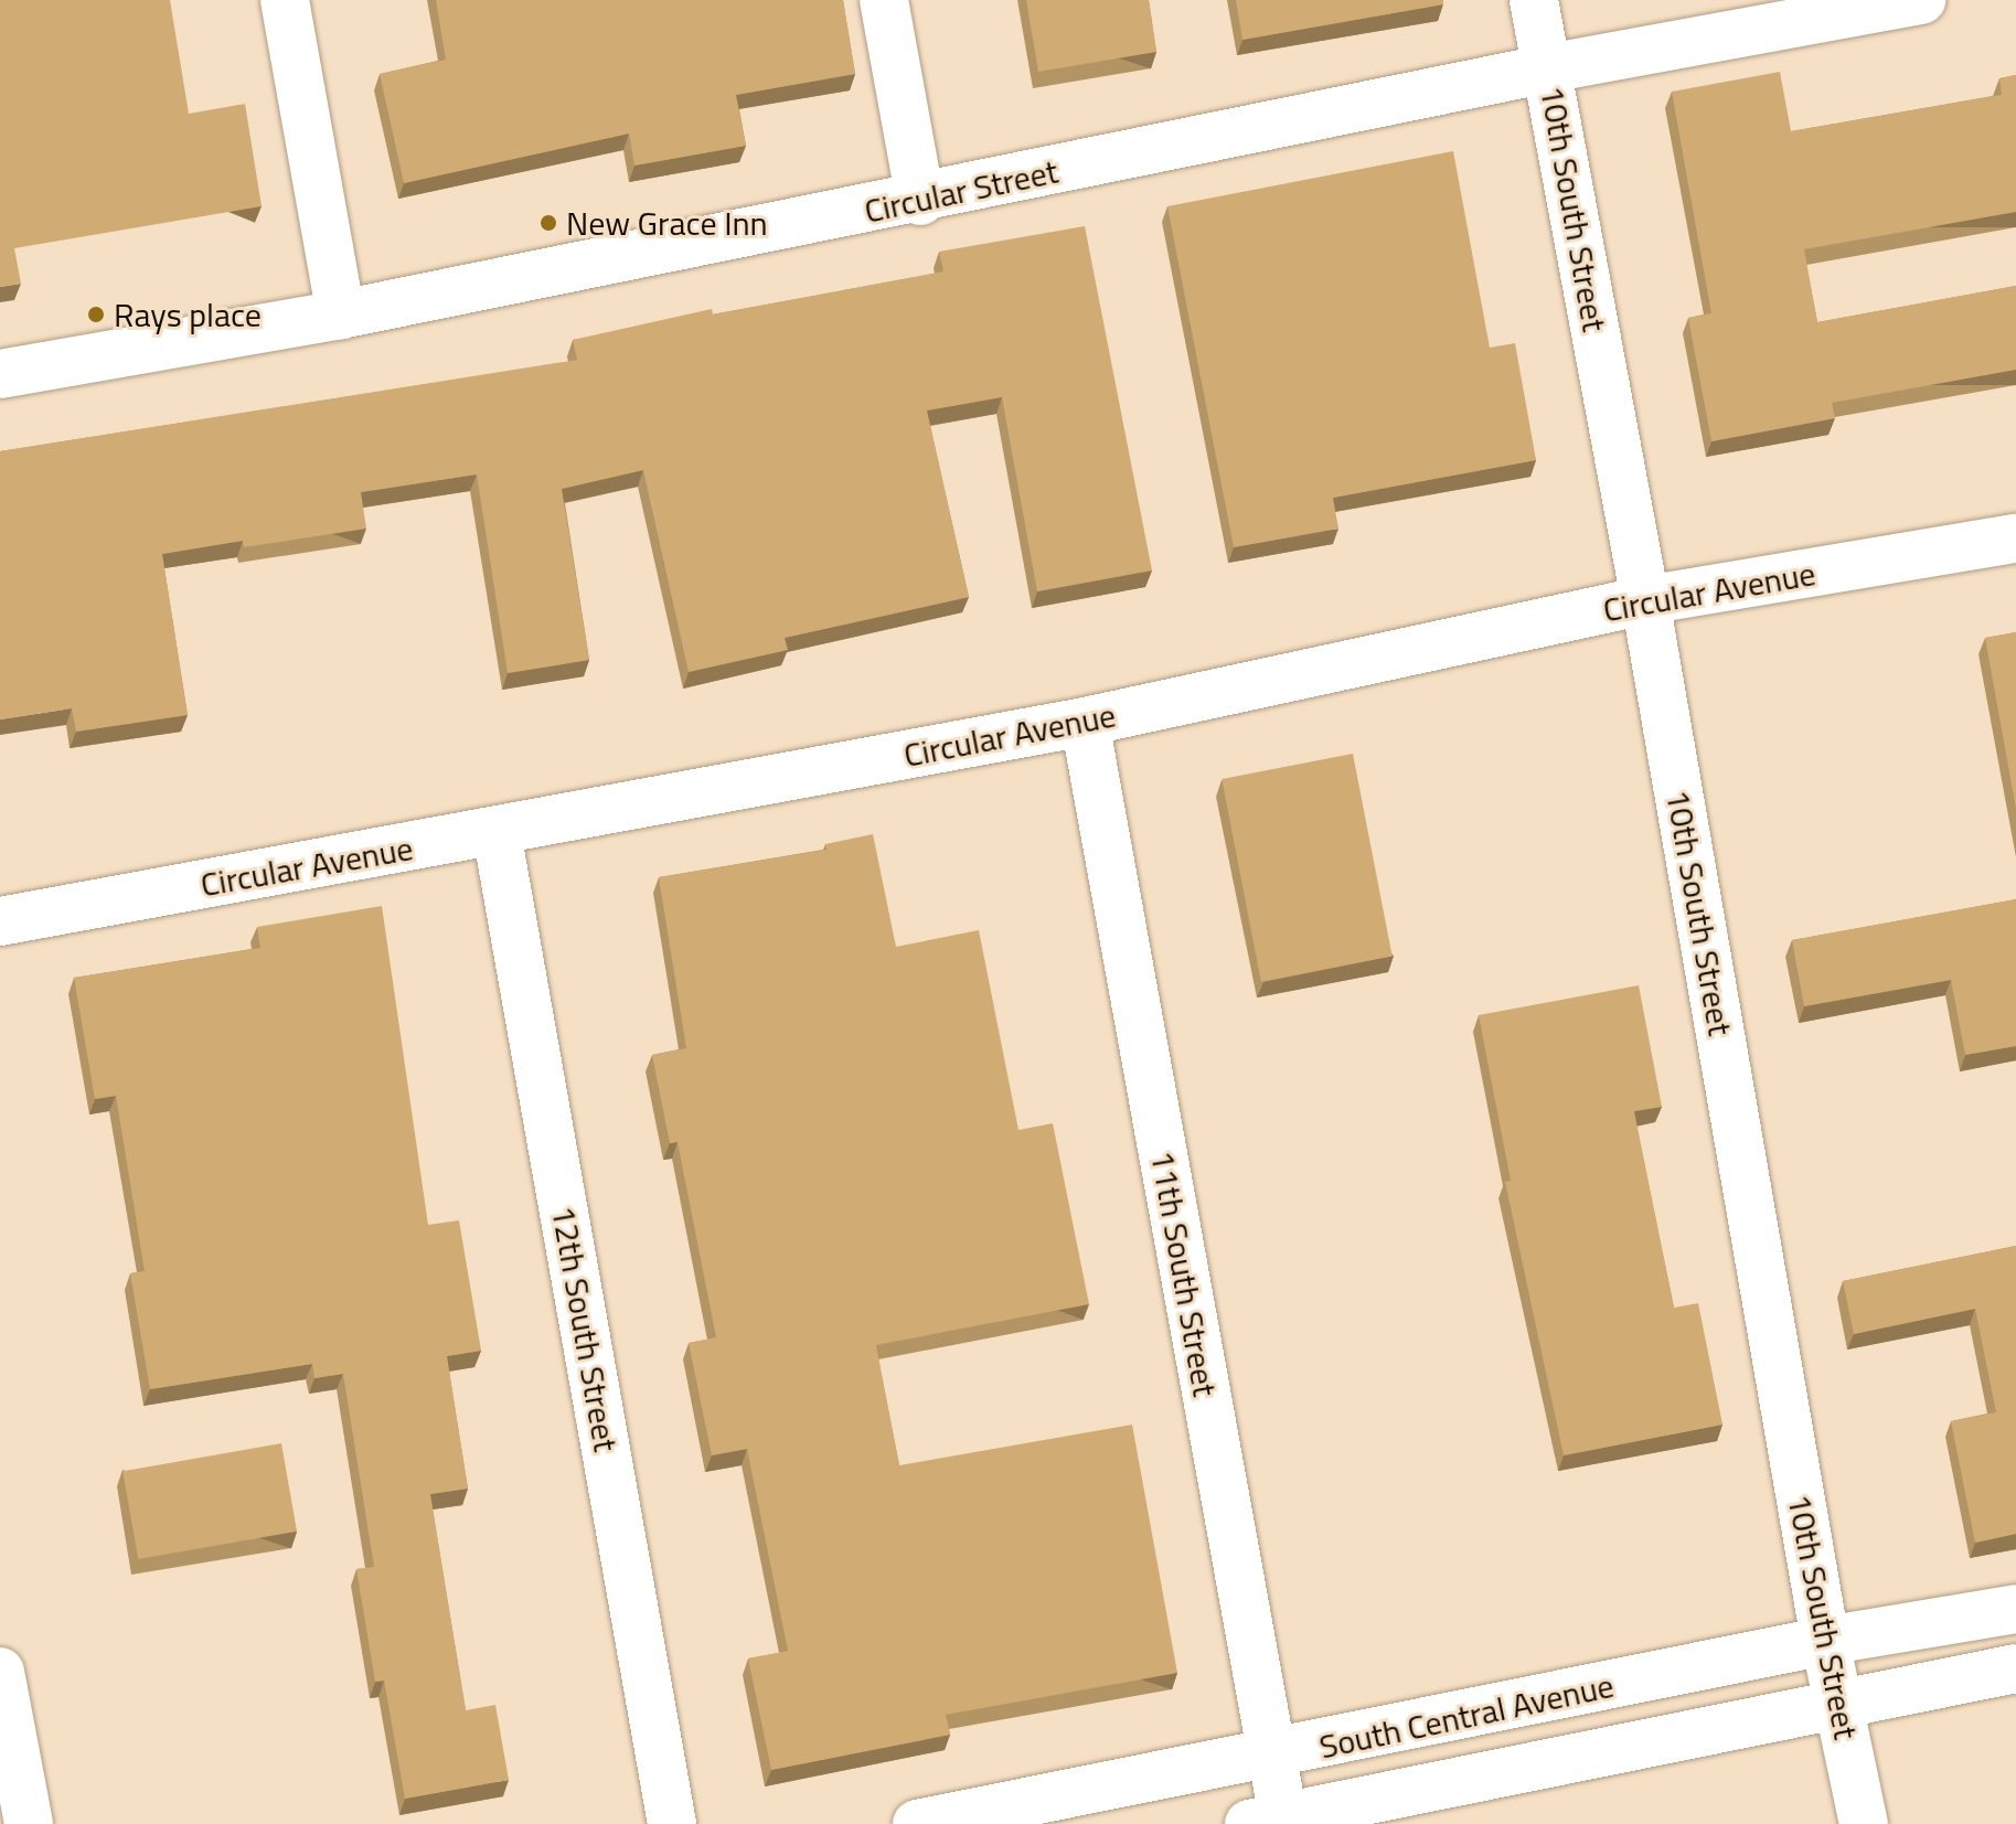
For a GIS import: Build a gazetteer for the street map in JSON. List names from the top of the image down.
{
  "streets": {
    "street": [
      "Circular Street",
      "10th South Street",
      "Circular Avenue",
      "11th South Street",
      "12th South Street",
      "South Central Avenue"
    ]
  },
  "crossings": [
    ["Circular Street", "10th South Street"],
    ["10th South Street", "Circular Avenue"],
    ["10th South Street", "South Central Avenue"],
    ["Circular Avenue", "11th South Street"],
    ["Circular Avenue", "12th South Street"],
    ["11th South Street", "South Central Avenue"]
  ],
  "places": ["New Grace Inn", "Rays place"]
}
